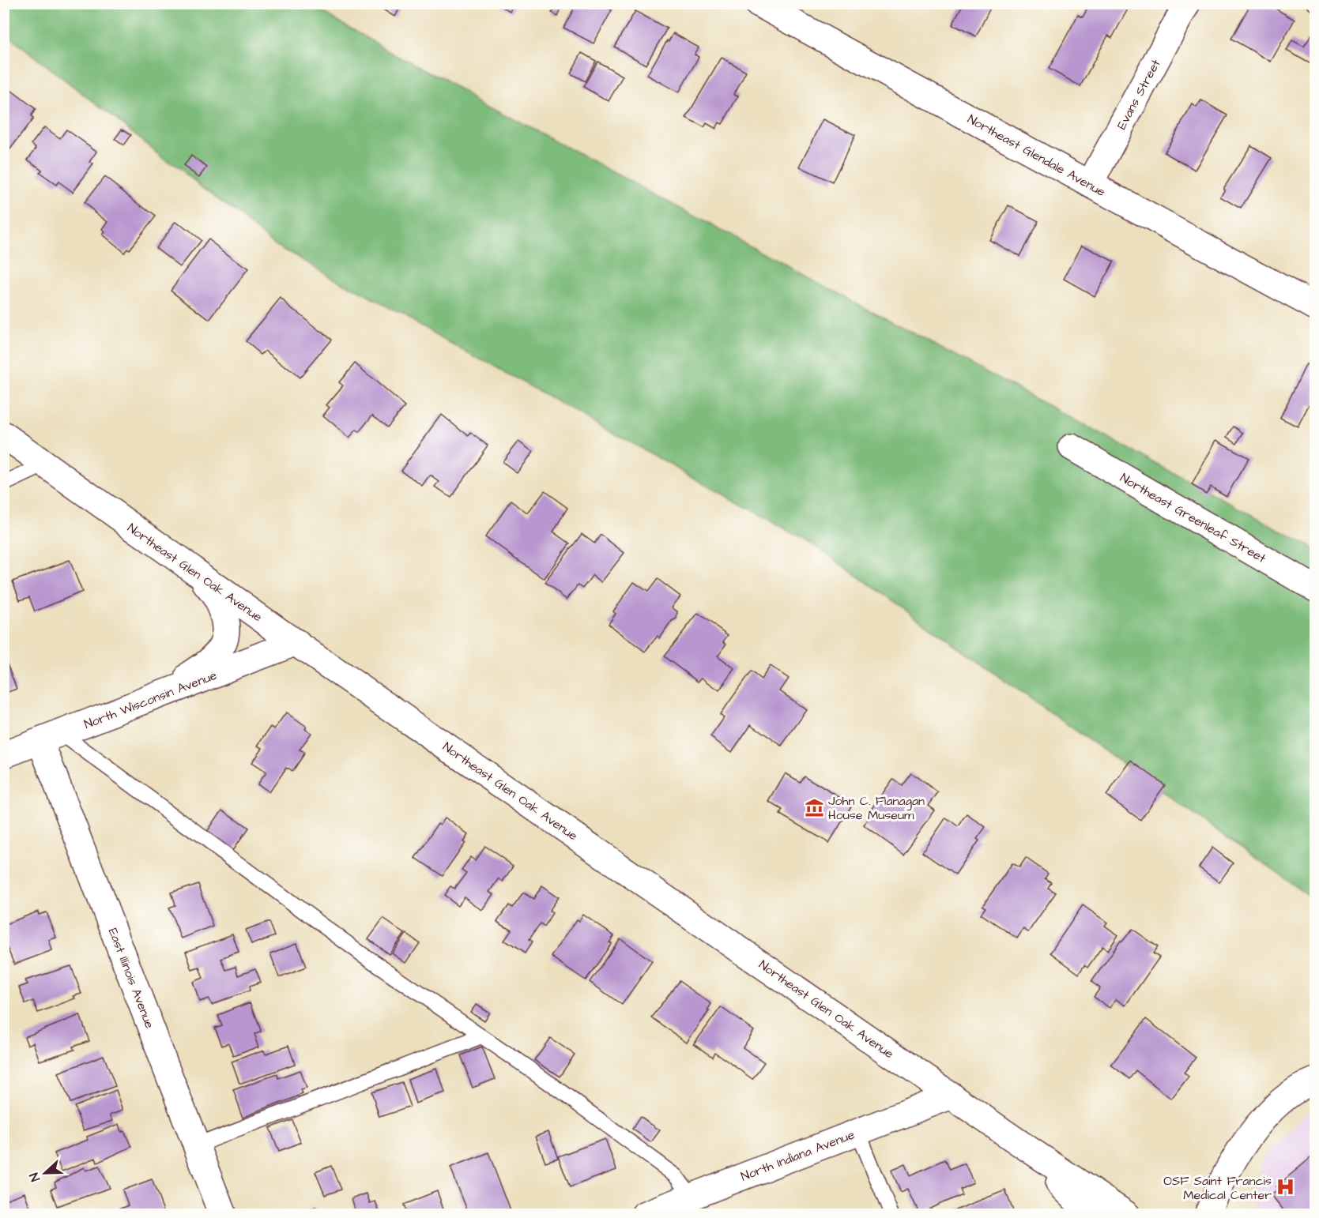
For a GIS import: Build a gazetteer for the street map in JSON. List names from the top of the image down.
{
  "streets": {
    "street": [
      "Evans Street",
      "Northeast Glendale Avenue",
      "Northeast Greenleaf Street",
      "Northeast Glen Oak Avenue",
      "North Wisconsin Avenue",
      "East Illinois Avenue",
      "North Indiana Avenue"
    ]
  },
  "crossings": [
    ["Evans Street", "Northeast Glendale Avenue"],
    ["Northeast Glen Oak Avenue", "North Wisconsin Avenue"],
    ["Northeast Glen Oak Avenue", "North Indiana Avenue"],
    ["North Wisconsin Avenue", "East Illinois Avenue"]
  ],
  "places": {
    "museum": ["John C. Flanagan House Museum"],
    "hospital": ["OSF Saint Francis Medical Center"]
  },
  "north": "left"
}
